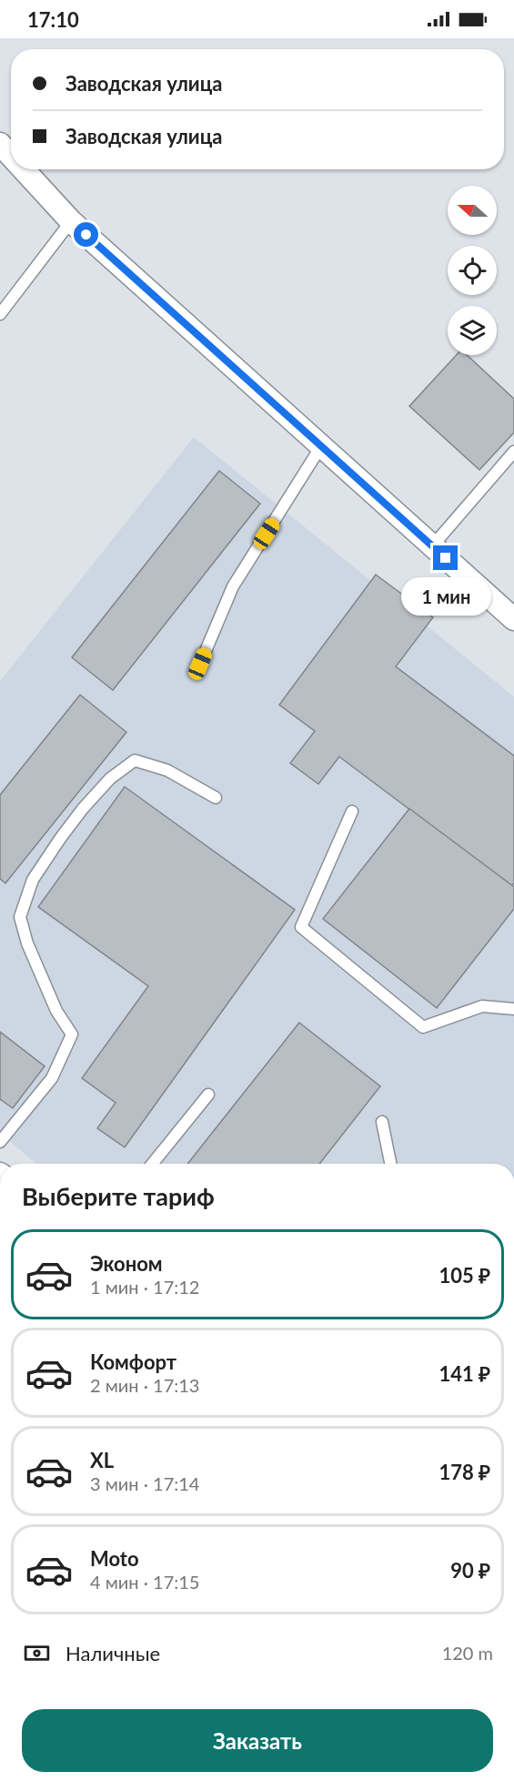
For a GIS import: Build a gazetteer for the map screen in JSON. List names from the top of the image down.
{
  "north": "left",
  "page": {
    "status": "17:10",
    "banner": ["Заводская улица", "Заводская улица"],
    "bubble": "1 мин",
    "heading": "Выберите тариф",
    "list": [
      {
        "name": "Эконом",
        "note": "1 мин · 17:12",
        "value": "105 ₽"
      },
      {
        "name": "Комфорт",
        "note": "2 мин · 17:13",
        "value": "141 ₽"
      },
      {
        "name": "XL",
        "note": "3 мин · 17:14",
        "value": "178 ₽"
      },
      {
        "name": "Moto",
        "note": "4 мин · 17:15",
        "value": "90 ₽"
      }
    ],
    "pay": ["Наличные", "120 m"],
    "buttons": "Заказать"
  }
}
